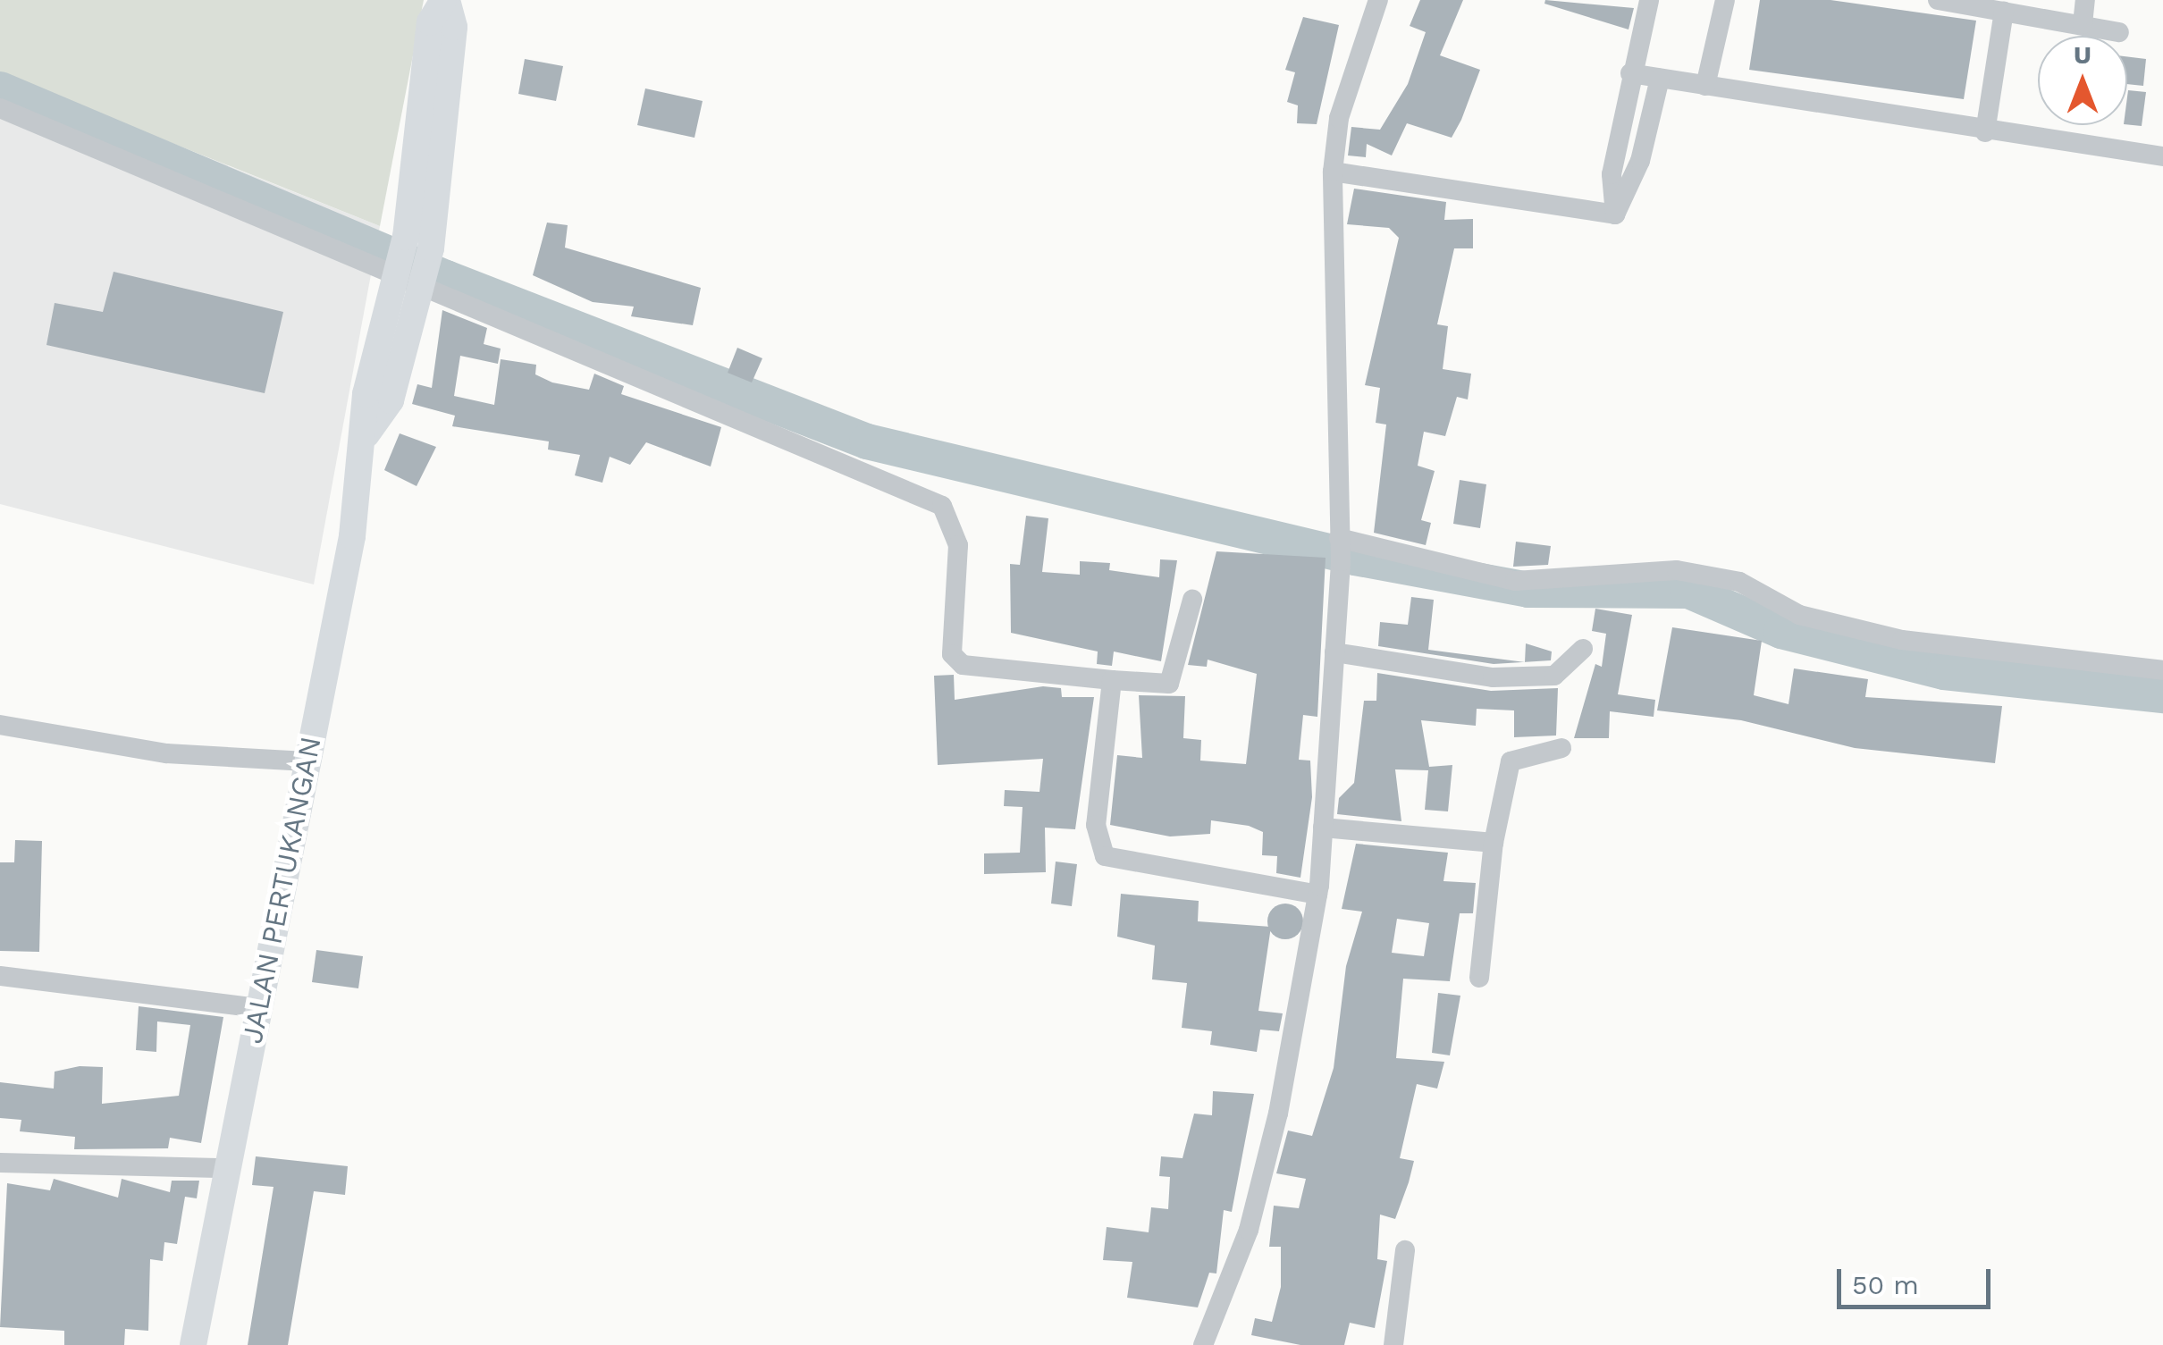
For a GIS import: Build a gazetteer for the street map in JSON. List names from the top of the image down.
{
  "streets": {
    "main road": ["JALAN PERTUKANGAN"]
  },
  "scale_bar": "50 m",
  "north": "top"
}
